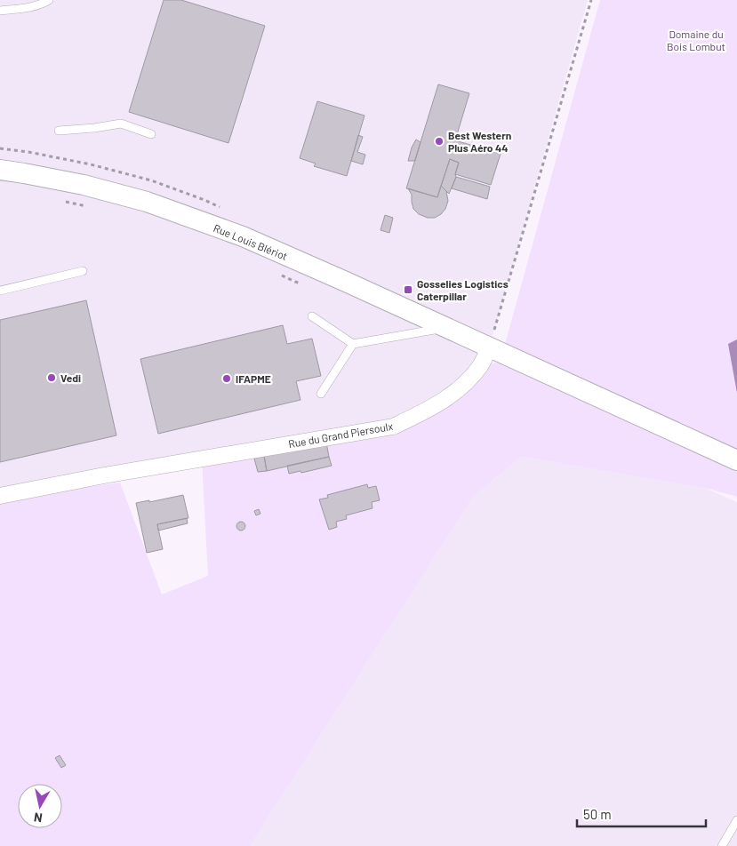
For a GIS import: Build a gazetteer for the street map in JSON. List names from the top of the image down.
{
  "streets": {
    "street": ["Rue Louis Blériot", "Rue du Grand Piersoulx"]
  },
  "crossings": [
    ["Rue Louis Blériot", "Rue du Grand Piersoulx"]
  ],
  "parks": ["Domaine du Bois Lombut"],
  "places": {
    "other": ["Best Western Plus Aéro 44", "Vedi", "IFAPME"],
    "transit": ["Gosselies Logistics Caterpillar"]
  },
  "scale_bar": "50 m",
  "north": "bottom"
}
